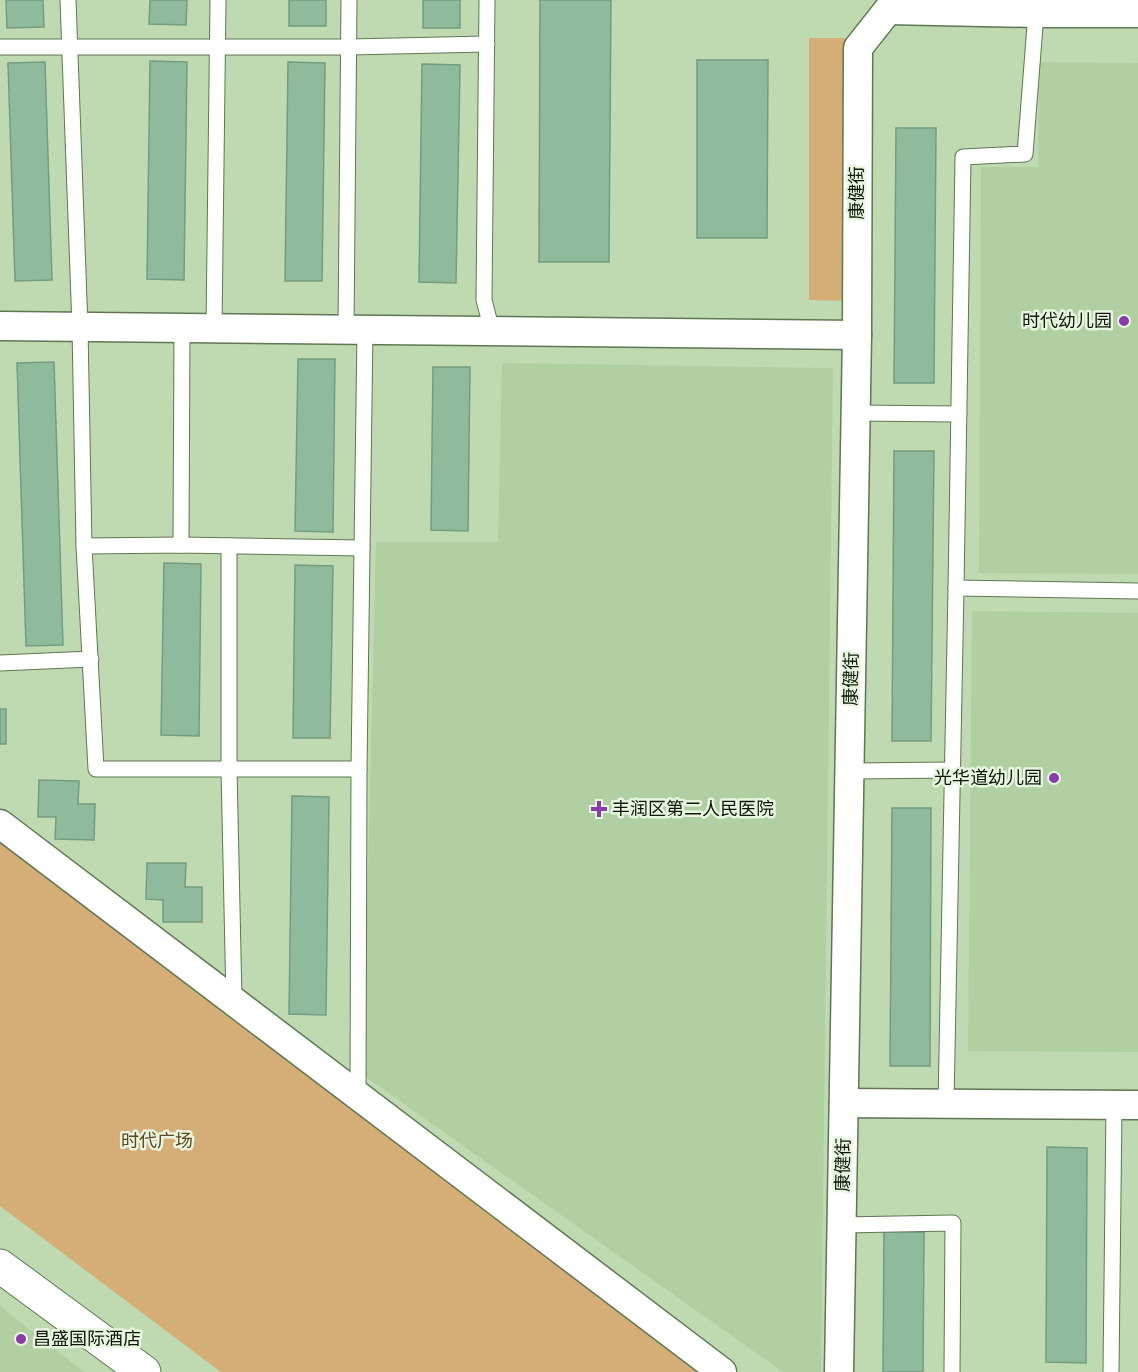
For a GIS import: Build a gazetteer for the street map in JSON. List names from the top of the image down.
{
  "streets": {
    "street": ["康健街"]
  },
  "parks": ["时代广场"],
  "places": {
    "other": ["时代幼儿园", "光华道幼儿园", "昌盛国际酒店"],
    "health": ["丰润区第二人民医院"]
  }
}
